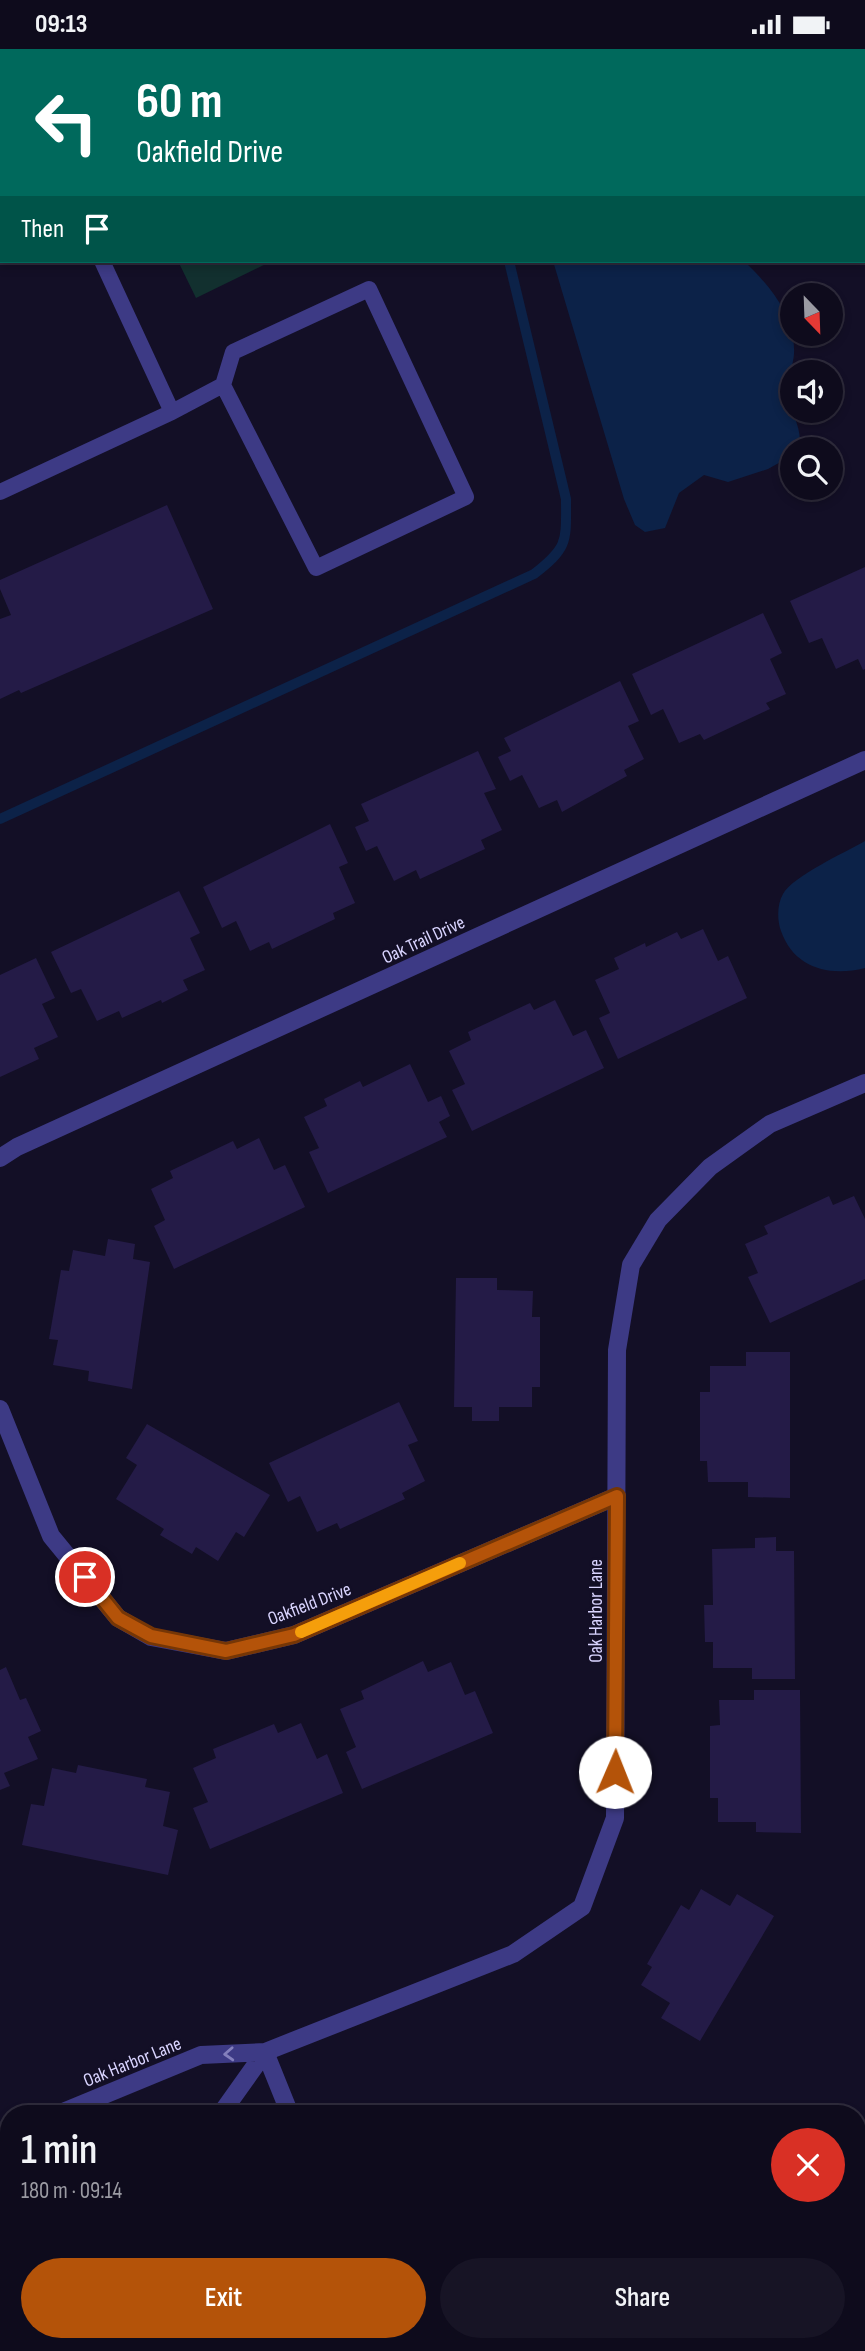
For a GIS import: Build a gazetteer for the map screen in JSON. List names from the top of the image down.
{
  "streets": {
    "street": ["Oak Trail Drive", "Oakfield Drive", "Oak Harbor Lane"]
  },
  "crossings": [
    ["Oakfield Drive", "Oak Harbor Lane"]
  ],
  "north": "bottom right",
  "page": {
    "status": "09:13",
    "turn": ["60 m", "Oakfield Drive"],
    "then": "Then",
    "heading": ["1 min", "180 m · 09:14"],
    "buttons": ["Exit", "Share"]
  }
}
